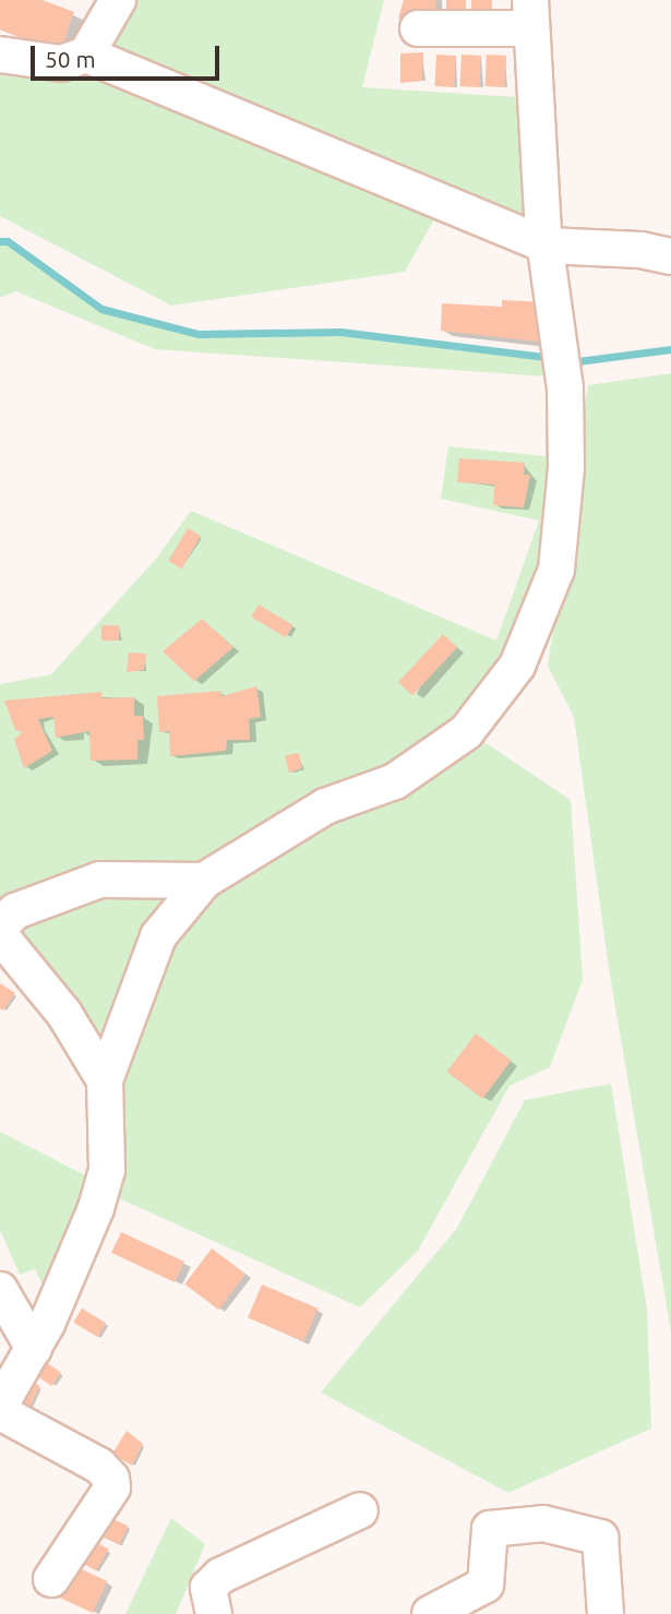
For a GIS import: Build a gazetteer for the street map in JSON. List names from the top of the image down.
{
  "scale_bar": "50 m"
}
